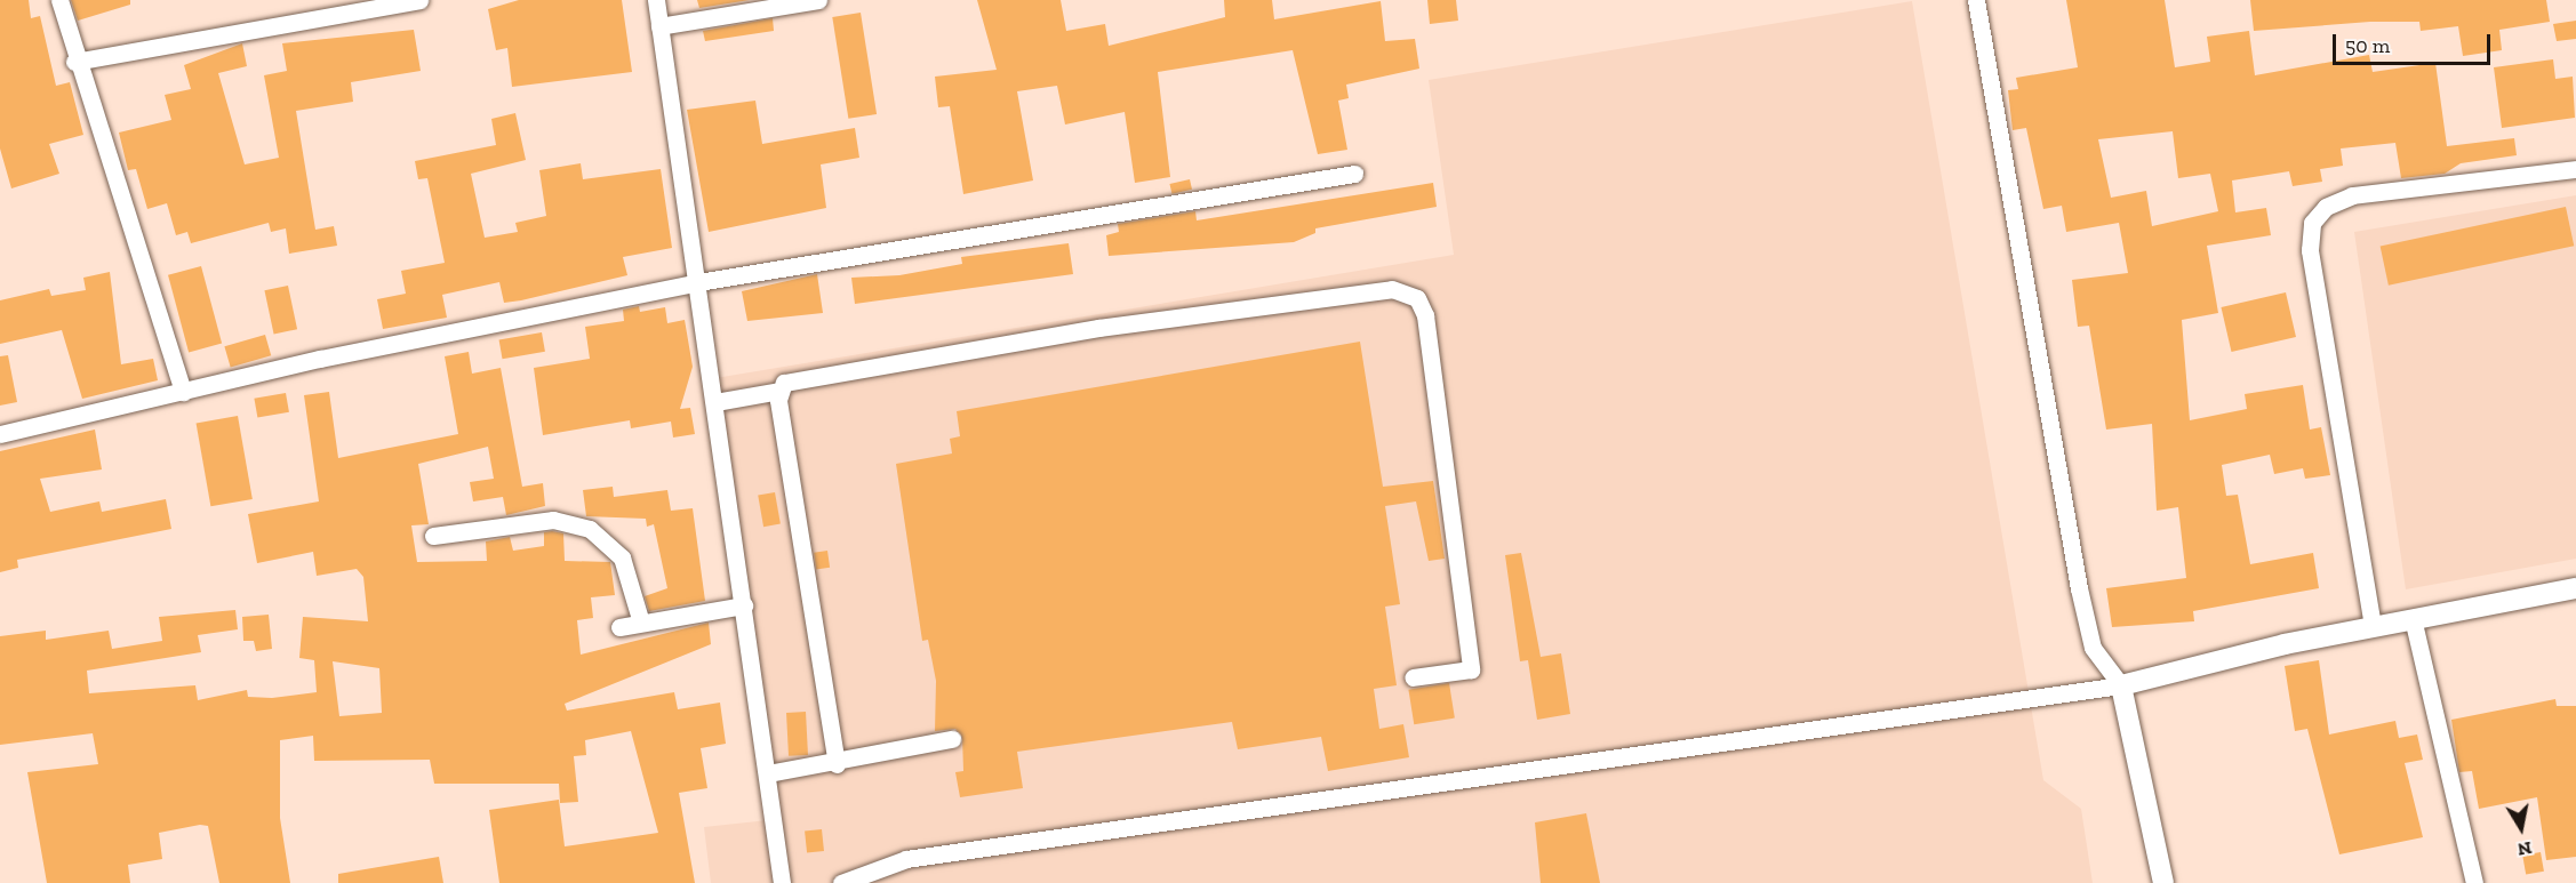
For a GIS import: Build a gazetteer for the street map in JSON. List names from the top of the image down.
{
  "scale_bar": "50 m",
  "north": "bottom"
}
